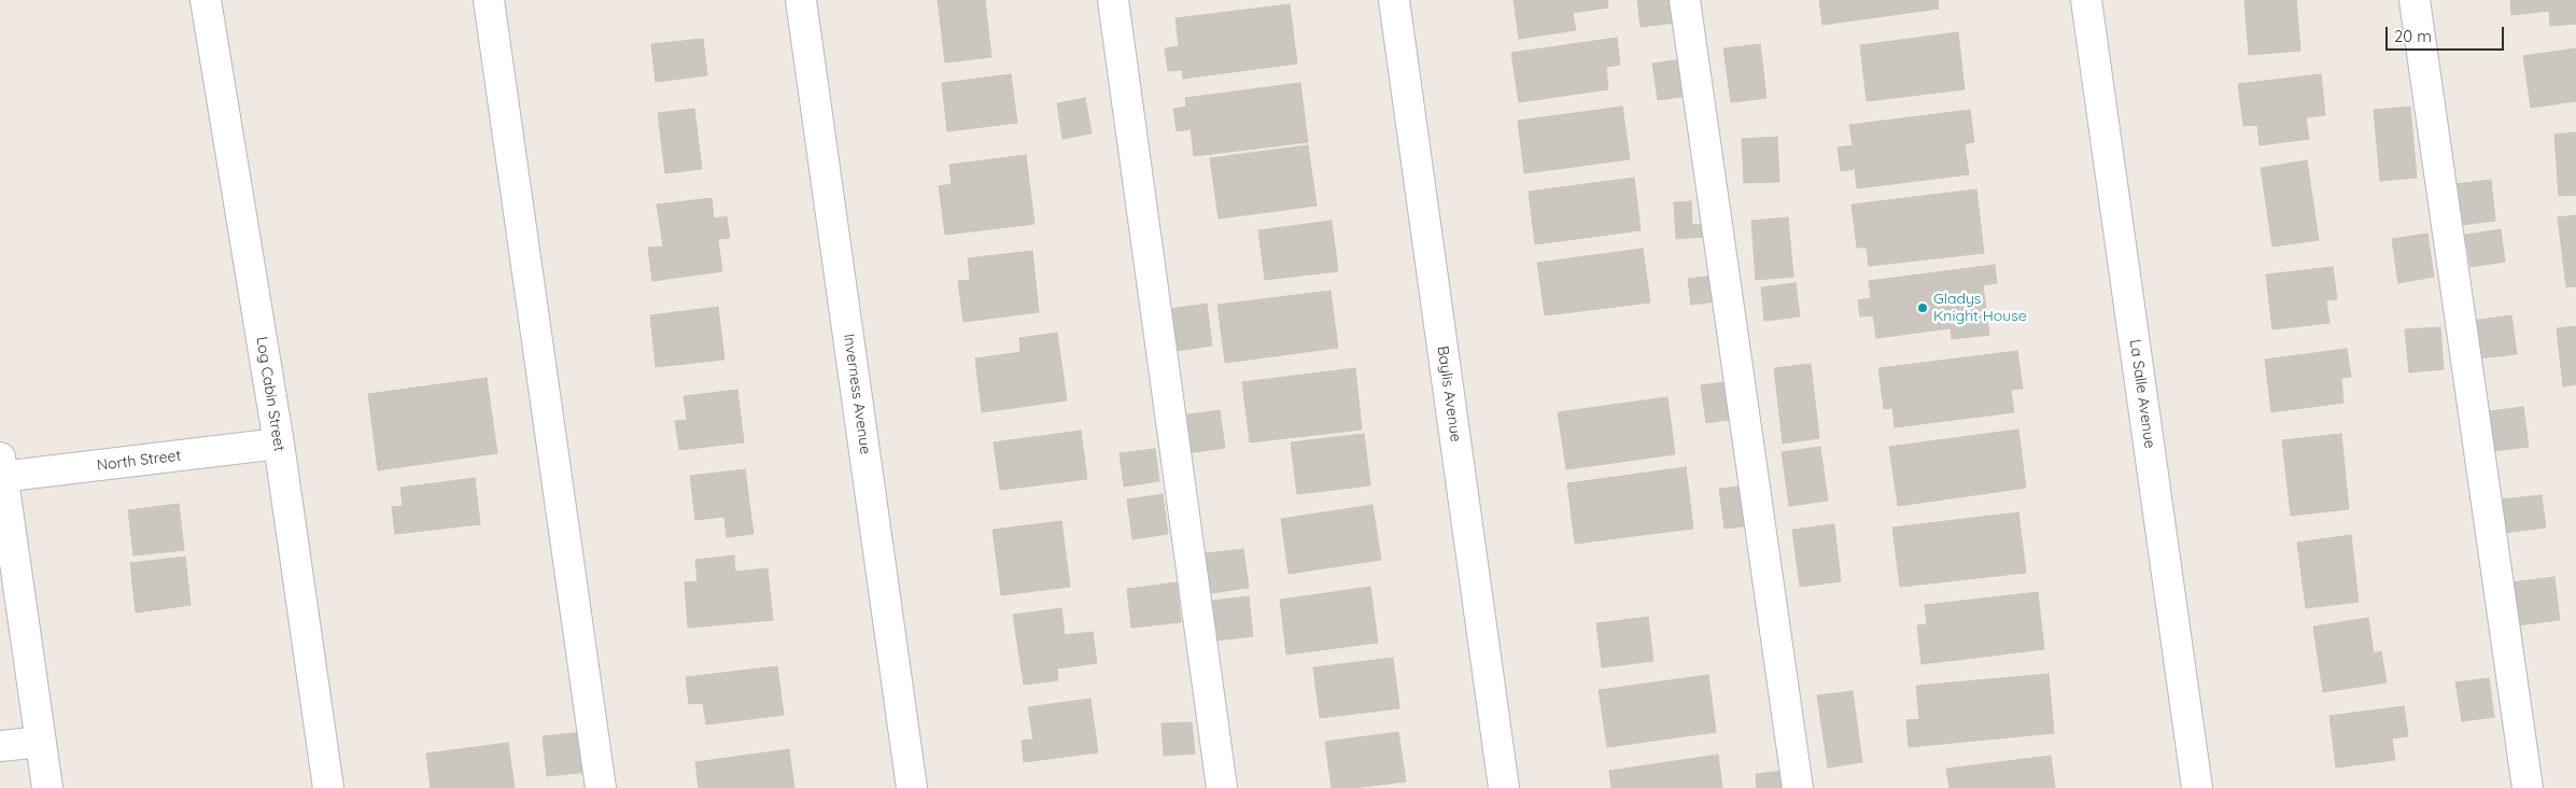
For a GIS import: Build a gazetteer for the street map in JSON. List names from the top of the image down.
{
  "streets": {
    "street": [
      "Log Cabin Street",
      "Inverness Avenue",
      "Baylis Avenue",
      "La Salle Avenue",
      "North Street"
    ]
  },
  "crossings": [
    ["Log Cabin Street", "North Street"]
  ],
  "places": ["Gladys Knight House"],
  "scale_bar": "20 m"
}
